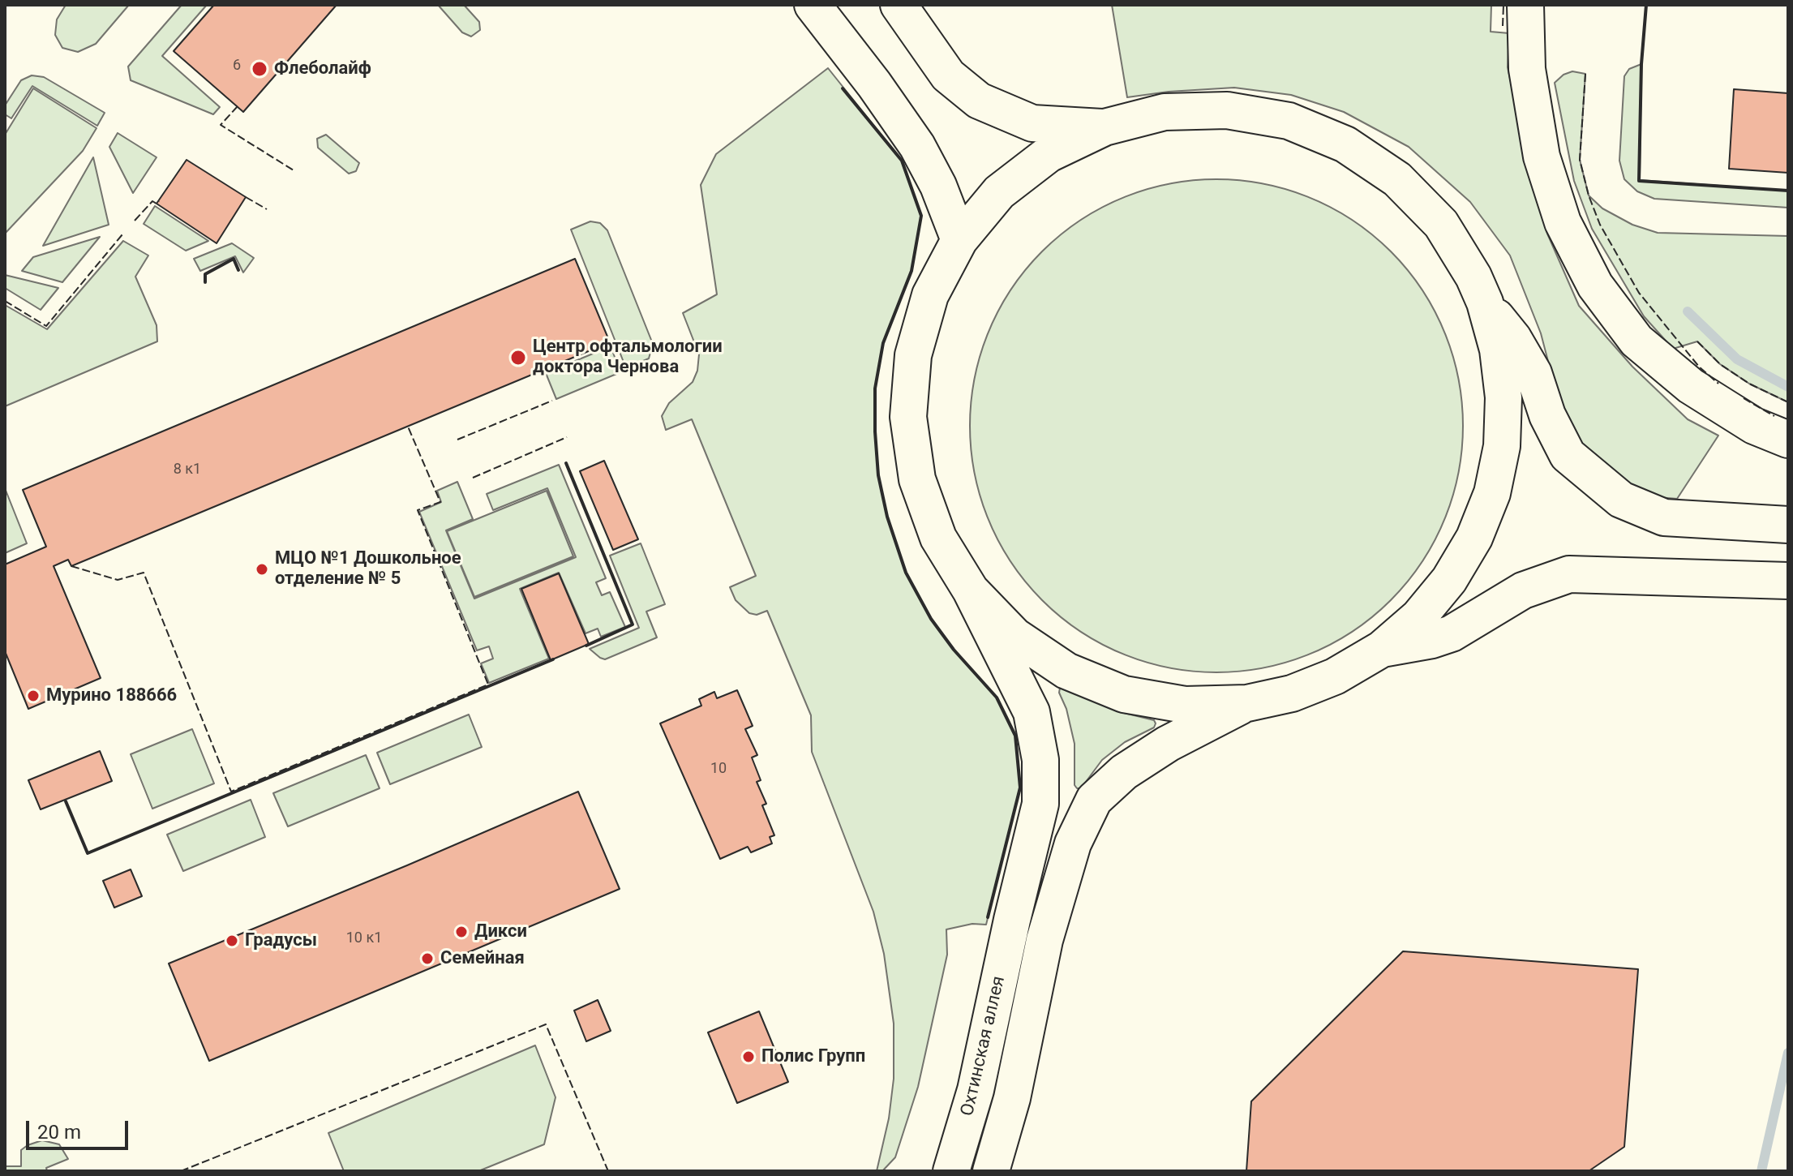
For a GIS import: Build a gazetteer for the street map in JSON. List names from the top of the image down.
{
  "streets": {
    "street": ["Охтинская аллея"]
  },
  "places": [
    "Флеболайф",
    "Центр офтальмологии доктора Чернова",
    "МЦО №1 Дошкольное отделение № 5",
    "Мурино 188666",
    "Дикси",
    "Градусы",
    "Семейная",
    "Полис Групп"
  ],
  "house_numbers": [
    "6",
    "8 к1",
    "10",
    "10 к1"
  ],
  "scale_bar": "20 m"
}
